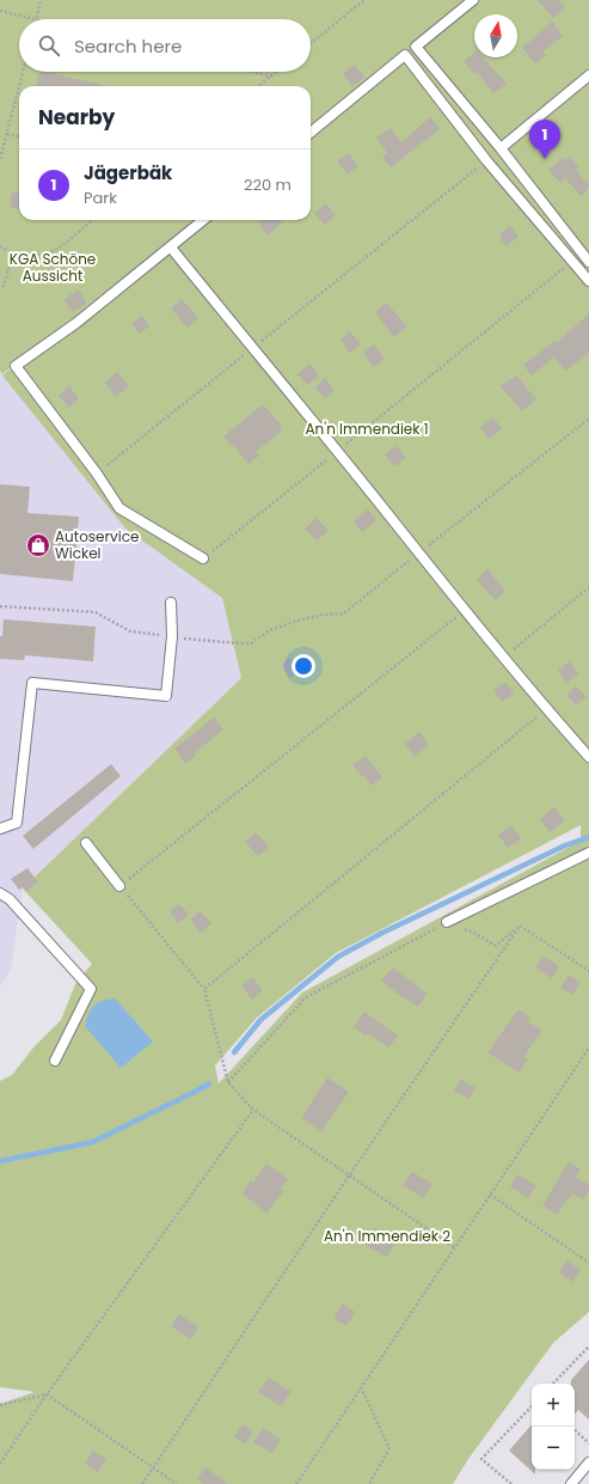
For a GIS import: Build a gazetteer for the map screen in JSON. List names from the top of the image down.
{
  "parks": ["KGA Schöne Aussicht", "An'n Immendiek 1", "An'n Immendiek 2"],
  "places": {
    "shop": ["Autoservice Wickel"]
  },
  "north": "top",
  "page": {
    "search": "Search here",
    "heading": "Nearby",
    "pins": "1",
    "list": [
      {
        "mark": "1",
        "name": "Jägerbäk",
        "note": "Park",
        "value": "220 m"
      }
    ],
    "map_buttons": ["+", "−"]
  }
}
